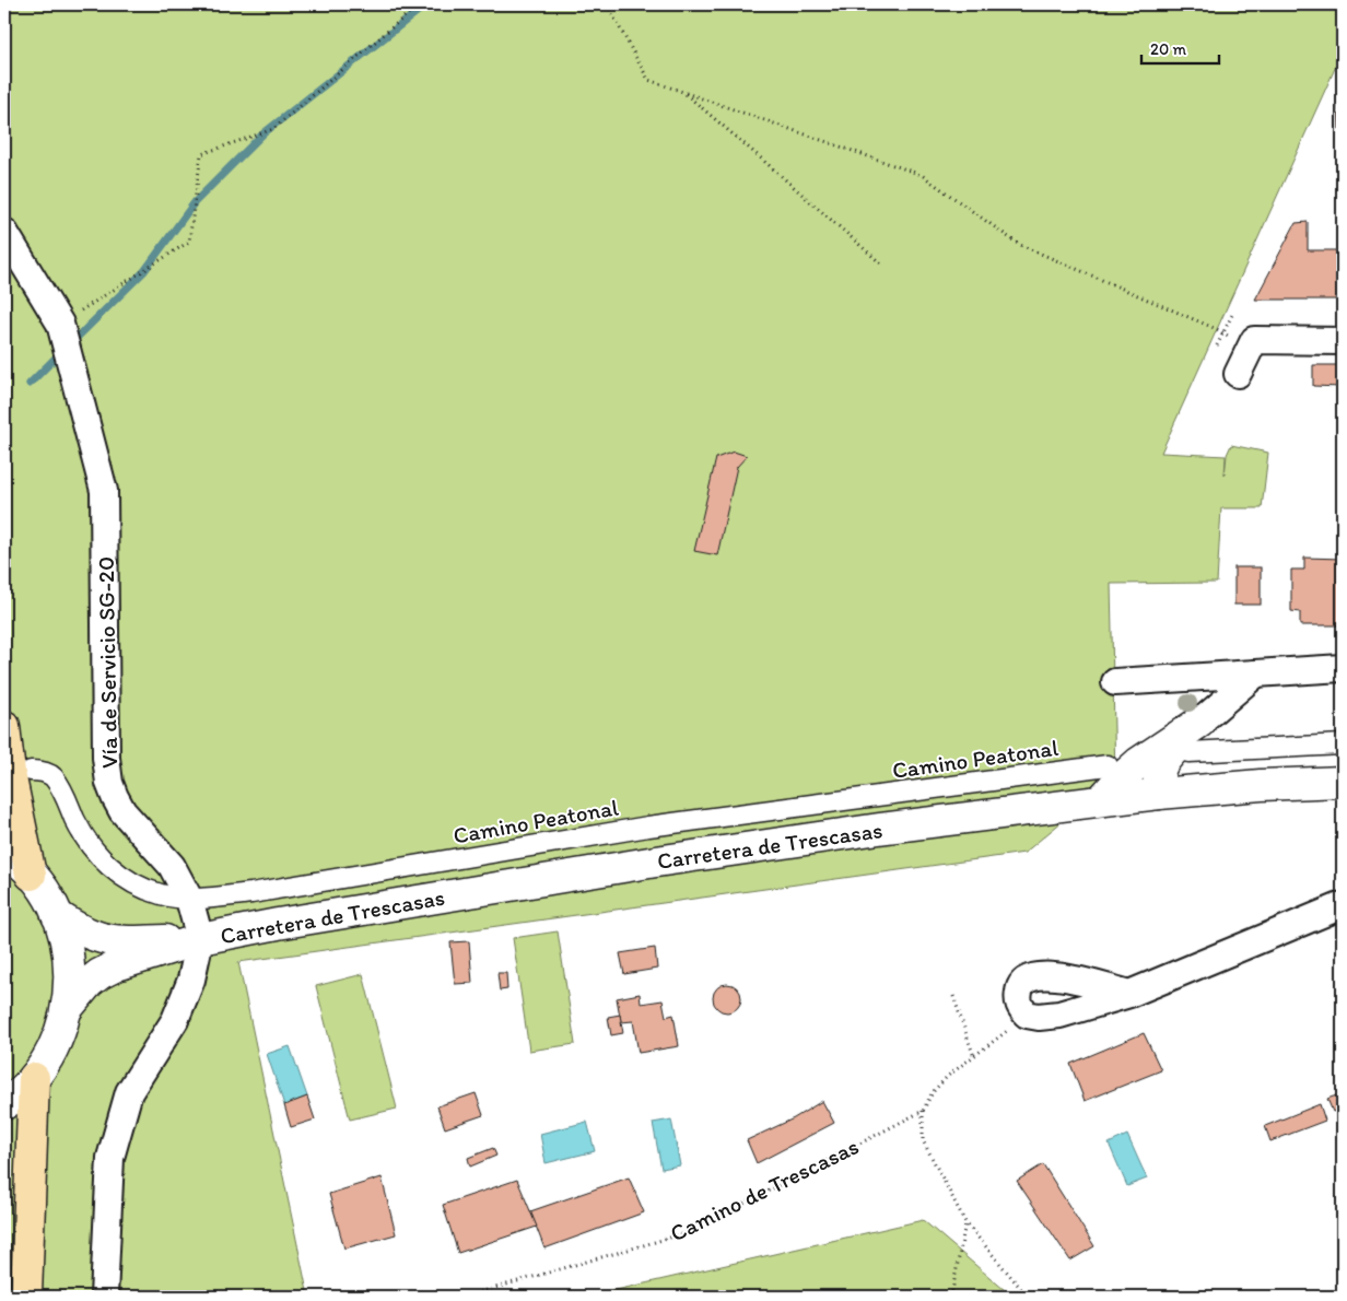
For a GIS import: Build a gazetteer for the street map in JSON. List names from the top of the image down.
{
  "streets": {
    "street": ["Vía de Servicio SG-20", "Camino Peatonal", "Carretera de Trescasas"],
    "path": ["Camino de Trescasas"]
  },
  "crossings": [
    ["Vía de Servicio SG-20", "Camino Peatonal"],
    ["Vía de Servicio SG-20", "Carretera de Trescasas"]
  ],
  "scale_bar": "20 m"
}
